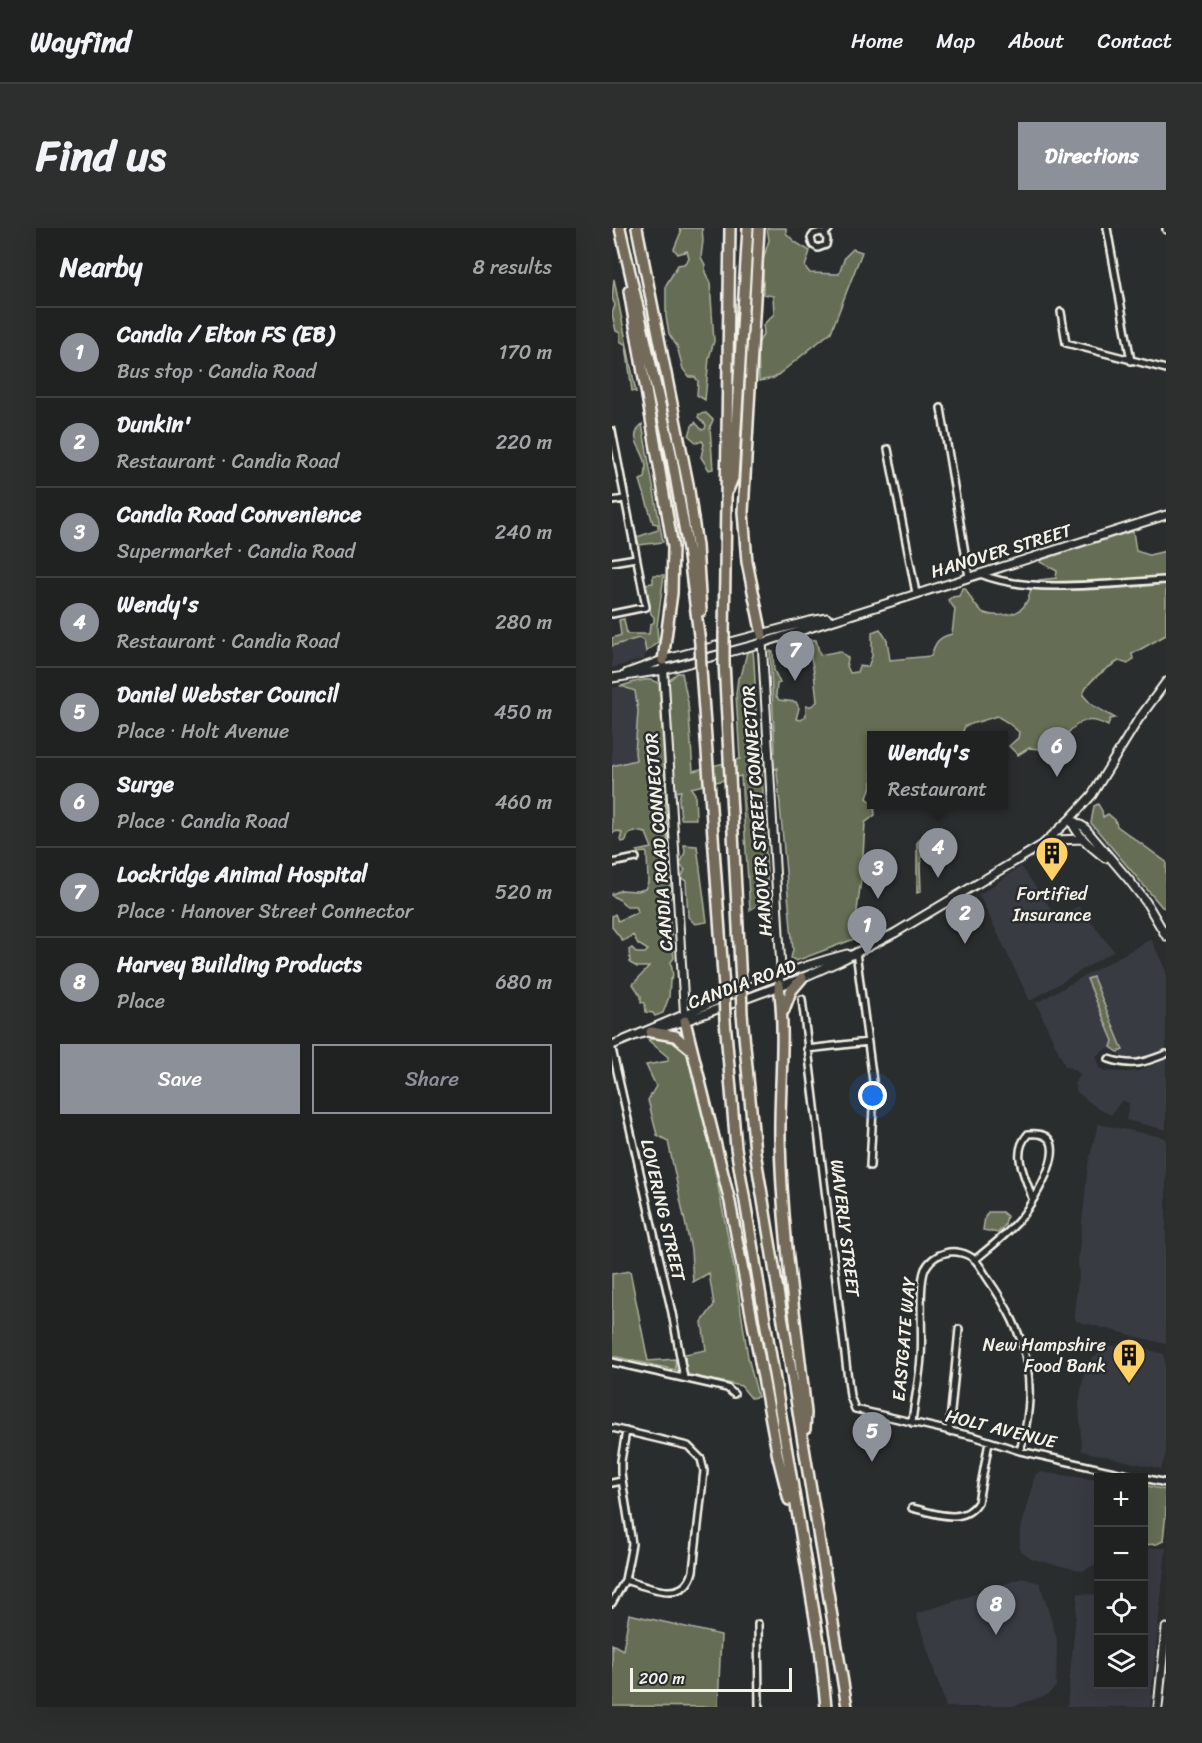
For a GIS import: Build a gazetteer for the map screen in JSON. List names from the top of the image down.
{
  "streets": {
    "main road": [
      "HANOVER STREET",
      "HANOVER STREET CONNECTOR",
      "CANDIA ROAD CONNECTOR",
      "CANDIA ROAD"
    ],
    "street": [
      "LOVERING STREET",
      "WAVERLY STREET",
      "EASTGATE WAY",
      "HOLT AVENUE"
    ]
  },
  "crossings": [
    ["HANOVER STREET", "HANOVER STREET CONNECTOR"],
    ["HANOVER STREET", "CANDIA ROAD CONNECTOR"],
    ["HANOVER STREET CONNECTOR", "CANDIA ROAD"],
    ["CANDIA ROAD CONNECTOR", "CANDIA ROAD"],
    ["CANDIA ROAD", "LOVERING STREET"],
    ["WAVERLY STREET", "HOLT AVENUE"],
    ["EASTGATE WAY", "HOLT AVENUE"]
  ],
  "places": {
    "building": ["Fortified Insurance", "New Hampshire Food Bank"]
  },
  "scale_bar": "200 m",
  "page": {
    "header": "Wayfind",
    "nav": [
      "Home",
      "Map",
      "About",
      "Contact"
    ],
    "title": "Find us",
    "buttons": [
      "Directions",
      ["Save", "Share"]
    ],
    "heading": ["Nearby", "8 results"],
    "list": [
      {
        "mark": "1",
        "name": "Candia / Elton FS (EB)",
        "note": "Bus stop · Candia Road",
        "value": "170 m"
      },
      {
        "mark": "2",
        "name": "Dunkin'",
        "note": "Restaurant · Candia Road",
        "value": "220 m"
      },
      {
        "mark": "3",
        "name": "Candia Road Convenience",
        "note": "Supermarket · Candia Road",
        "value": "240 m"
      },
      {
        "mark": "4",
        "name": "Wendy's",
        "note": "Restaurant · Candia Road",
        "value": "280 m"
      },
      {
        "mark": "5",
        "name": "Daniel Webster Council",
        "note": "Place · Holt Avenue",
        "value": "450 m"
      },
      {
        "mark": "6",
        "name": "Surge",
        "note": "Place · Candia Road",
        "value": "460 m"
      },
      {
        "mark": "7",
        "name": "Lockridge Animal Hospital",
        "note": "Place · Hanover Street Connector",
        "value": "520 m"
      },
      {
        "mark": "8",
        "name": "Harvey Building Products",
        "note": "Place",
        "value": "680 m"
      }
    ],
    "pins": [
      "7",
      "6",
      "4",
      "3",
      "2",
      "1",
      "5",
      "8"
    ],
    "popup": ["Wendy's", "Restaurant"],
    "map_buttons": ["+", "−"],
    "scale": "200 m"
  }
}
